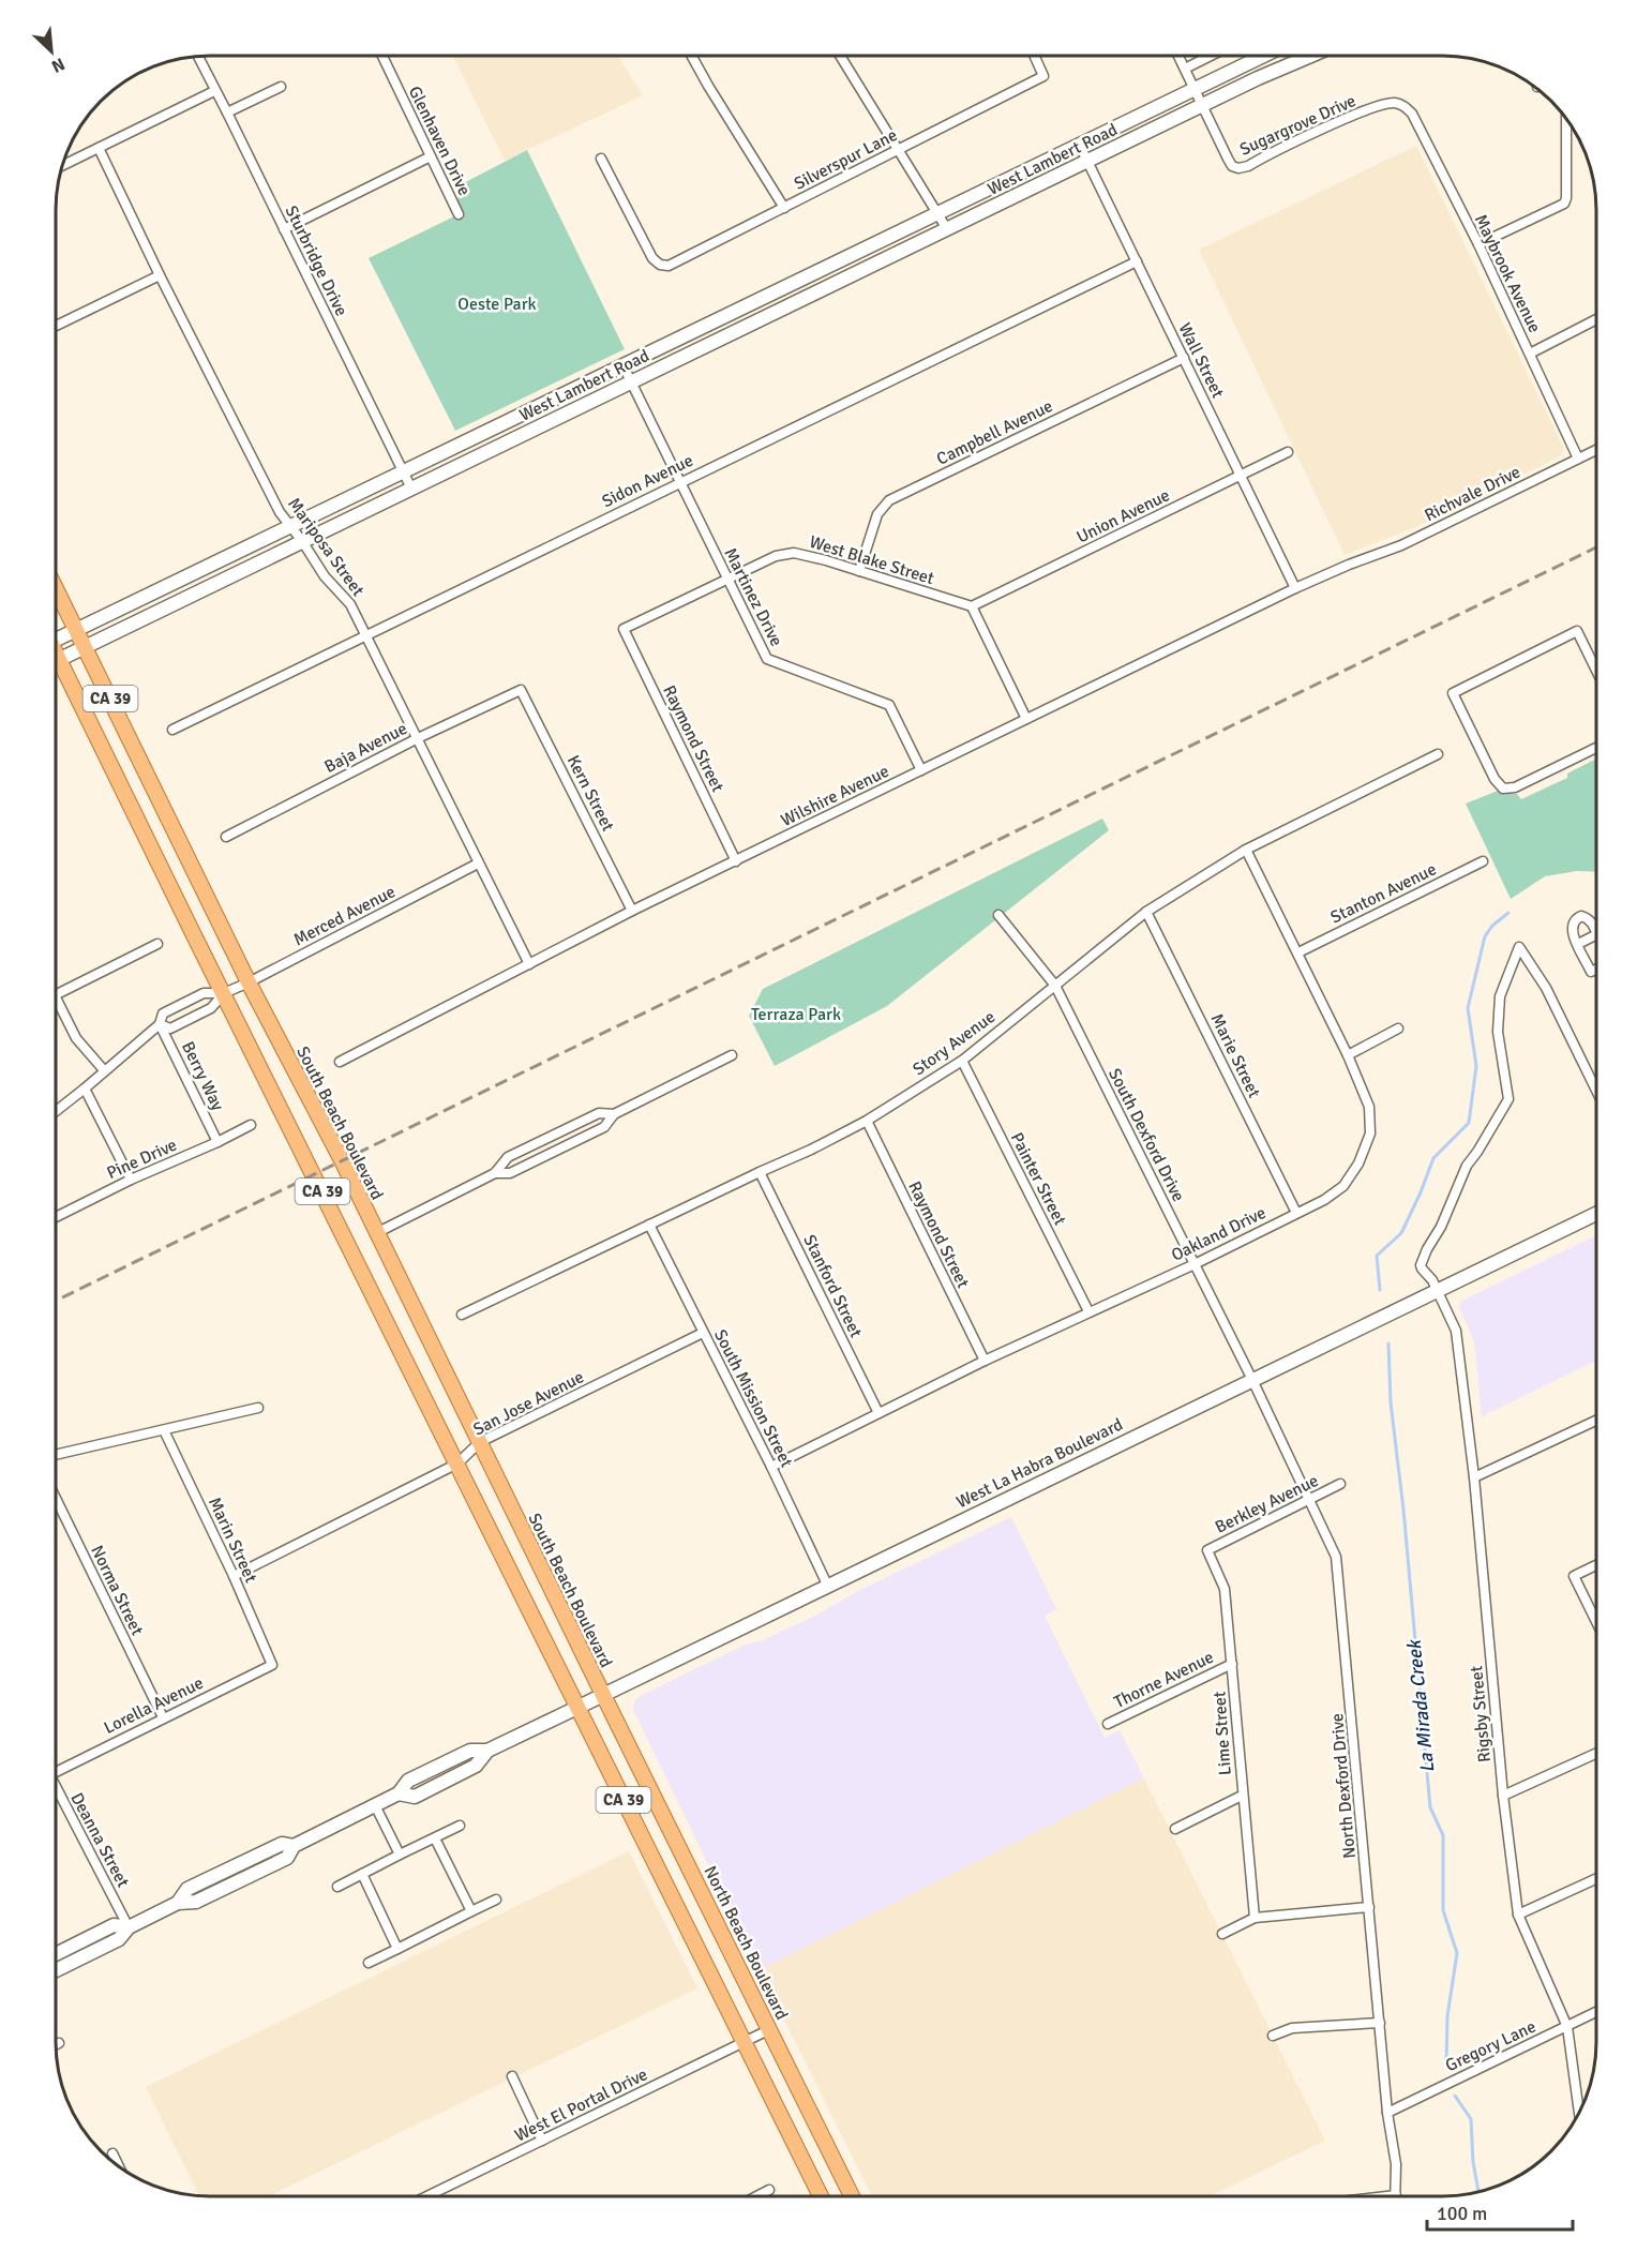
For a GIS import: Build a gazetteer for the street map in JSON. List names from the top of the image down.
{
  "streets": {
    "main road": [
      "West Lambert Road",
      "CA 39",
      "South Beach Boulevard",
      "West La Habra Boulevard",
      "North Beach Boulevard"
    ],
    "street": [
      "Sugargrove Drive",
      "Glenhaven Drive",
      "Silverspur Lane",
      "Sturbridge Drive",
      "Maybrook Avenue",
      "Wall Street",
      "Campbell Avenue",
      "Sidon Avenue",
      "Richvale Drive",
      "Union Avenue",
      "Mariposa Street",
      "West Blake Street",
      "Martinez Drive",
      "Raymond Street",
      "Baja Avenue",
      "Kern Street",
      "Wilshire Avenue",
      "Stanton Avenue",
      "Merced Avenue",
      "Story Avenue",
      "Marie Street",
      "Berry Way",
      "South Dexford Drive",
      "Pine Drive",
      "Painter Street",
      "Oakland Drive",
      "Stanford Street",
      "South Mission Street",
      "San Jose Avenue",
      "Berkley Avenue",
      "Marin Street",
      "Norma Street",
      "Thorne Avenue",
      "Lorella Avenue",
      "Rigsby Street",
      "Lime Street",
      "North Dexford Drive",
      "Deanna Street",
      "Gregory Lane",
      "West El Portal Drive"
    ]
  },
  "crossings": [
    ["Sugargrove Drive", "West Lambert Road"],
    ["Sugargrove Drive", "Maybrook Avenue"],
    ["West Lambert Road", "Sturbridge Drive"],
    ["West Lambert Road", "Wall Street"],
    ["West Lambert Road", "Mariposa Street"],
    ["West Lambert Road", "Martinez Drive"],
    ["West Lambert Road", "CA 39"],
    ["West Lambert Road", "South Beach Boulevard"],
    ["Maybrook Avenue", "Richvale Drive"],
    ["Wall Street", "Campbell Avenue"],
    ["Wall Street", "Sidon Avenue"],
    ["Wall Street", "Union Avenue"],
    ["Wall Street", "Wilshire Avenue"],
    ["Campbell Avenue", "West Blake Street"],
    ["Sidon Avenue", "Mariposa Street"],
    ["Sidon Avenue", "Martinez Drive"],
    ["Richvale Drive", "Wilshire Avenue"],
    ["Union Avenue", "West Blake Street"],
    ["Mariposa Street", "Baja Avenue"],
    ["Mariposa Street", "Wilshire Avenue"],
    ["Mariposa Street", "Merced Avenue"],
    ["West Blake Street", "Martinez Drive"],
    ["West Blake Street", "Raymond Street"],
    ["Martinez Drive", "Wilshire Avenue"],
    ["CA 39", "Merced Avenue"],
    ["CA 39", "San Jose Avenue"],
    ["CA 39", "West La Habra Boulevard"],
    ["CA 39", "West El Portal Drive"],
    ["Raymond Street", "Wilshire Avenue"],
    ["Raymond Street", "Story Avenue"],
    ["Raymond Street", "Oakland Drive"],
    ["Baja Avenue", "Kern Street"],
    ["Kern Street", "Wilshire Avenue"],
    ["Stanton Avenue", "Oakland Drive"],
    ["Merced Avenue", "Berry Way"],
    ["Merced Avenue", "South Beach Boulevard"],
    ["Story Avenue", "Marie Street"],
    ["Story Avenue", "South Dexford Drive"],
    ["Story Avenue", "Painter Street"],
    ["Story Avenue", "Oakland Drive"],
    ["Story Avenue", "Stanford Street"],
    ["Story Avenue", "South Mission Street"],
    ["Marie Street", "Oakland Drive"],
    ["Berry Way", "Pine Drive"],
    ["South Beach Boulevard", "San Jose Avenue"],
    ["South Beach Boulevard", "West La Habra Boulevard"],
    ["South Beach Boulevard", "North Beach Boulevard"],
    ["South Dexford Drive", "Oakland Drive"],
    ["South Dexford Drive", "West La Habra Boulevard"],
    ["South Dexford Drive", "North Dexford Drive"],
    ["Painter Street", "Oakland Drive"],
    ["Oakland Drive", "Stanford Street"],
    ["Oakland Drive", "South Mission Street"],
    ["South Mission Street", "San Jose Avenue"],
    ["South Mission Street", "West La Habra Boulevard"],
    ["San Jose Avenue", "Marin Street"],
    ["West La Habra Boulevard", "Rigsby Street"],
    ["West La Habra Boulevard", "North Dexford Drive"],
    ["West La Habra Boulevard", "Deanna Street"],
    ["West La Habra Boulevard", "North Beach Boulevard"],
    ["Berkley Avenue", "Lime Street"],
    ["Berkley Avenue", "North Dexford Drive"],
    ["Marin Street", "Lorella Avenue"],
    ["Norma Street", "Lorella Avenue"],
    ["Thorne Avenue", "Lime Street"],
    ["Rigsby Street", "Gregory Lane"],
    ["North Dexford Drive", "Gregory Lane"],
    ["North Beach Boulevard", "West El Portal Drive"]
  ],
  "water": ["La Mirada Creek"],
  "parks": ["Oeste Park", "Terraza Park"],
  "scale_bar": "100 m",
  "north": "bottom right"
}
